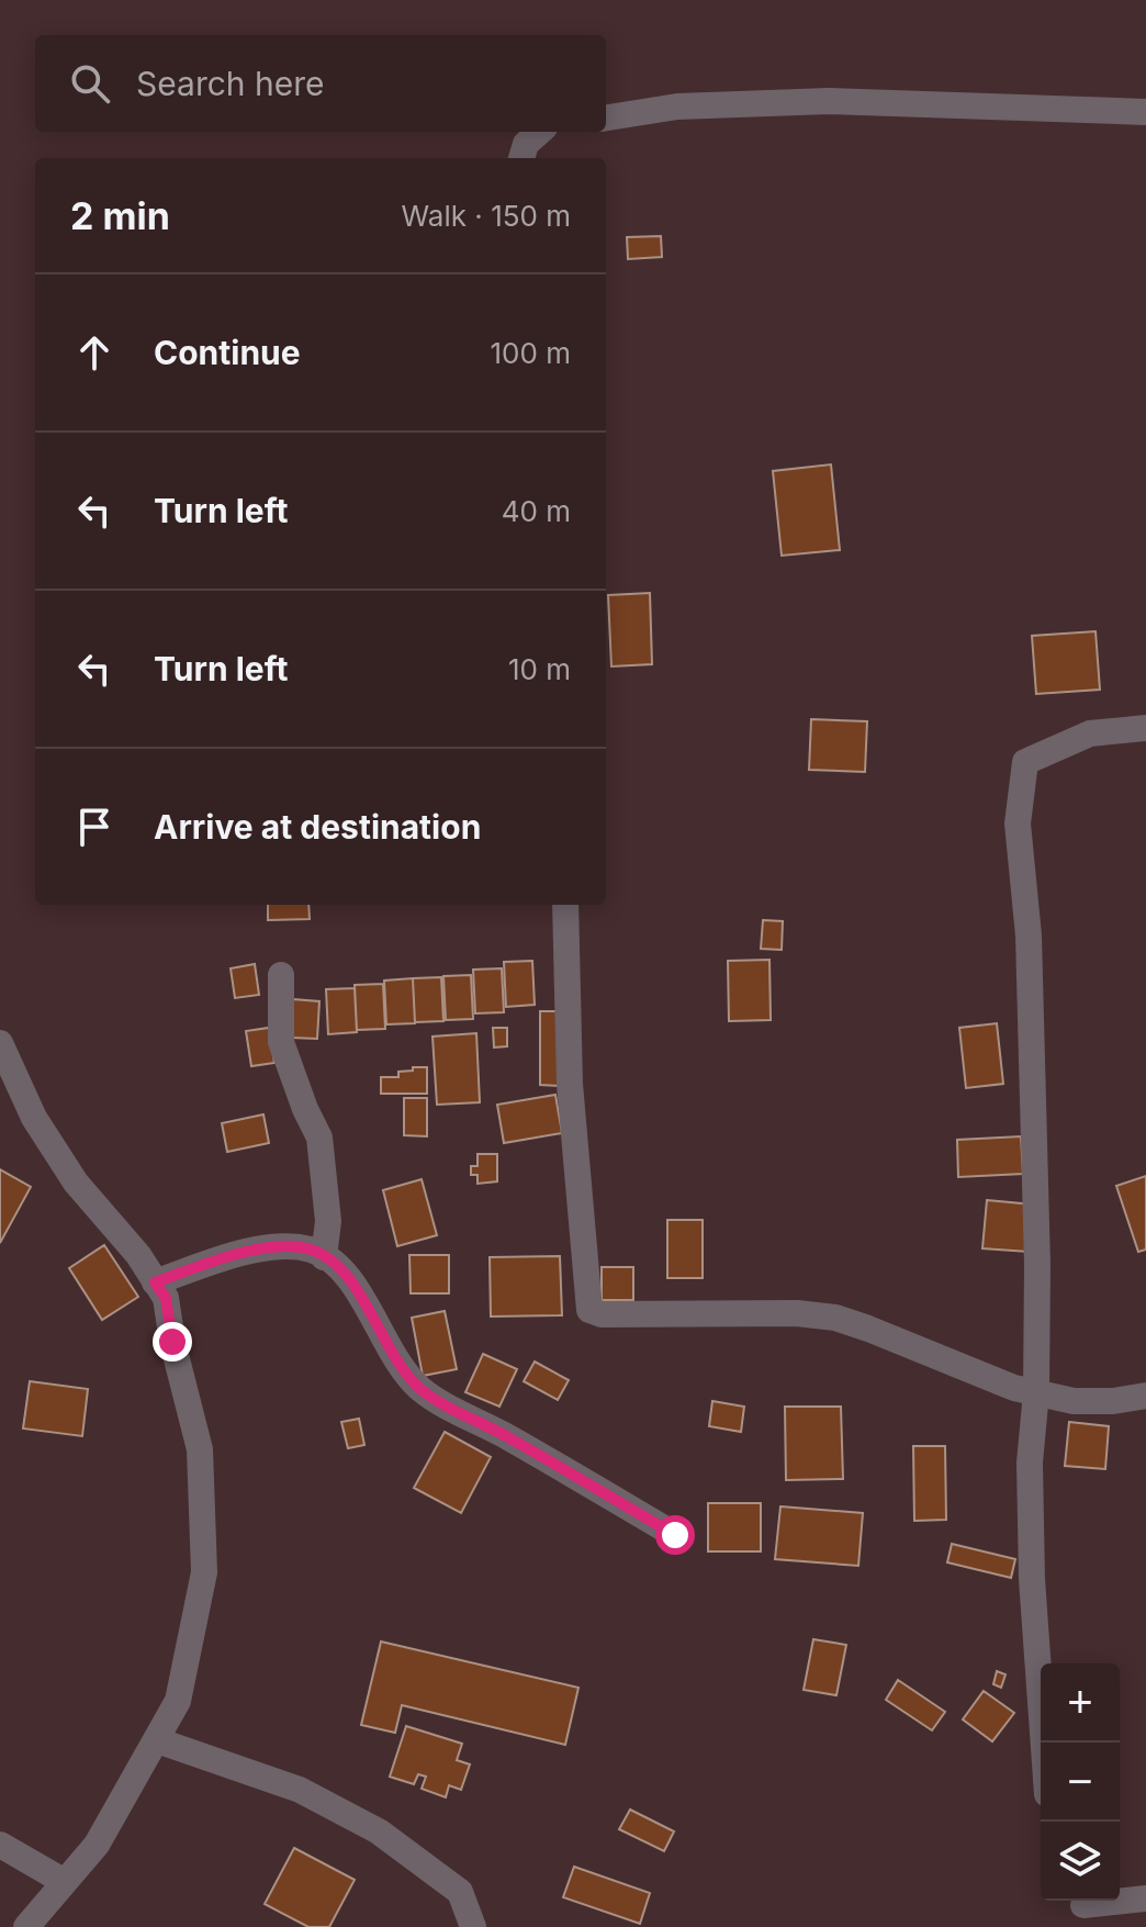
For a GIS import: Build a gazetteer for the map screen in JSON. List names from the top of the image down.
{
  "page": {
    "search": "Search here",
    "heading": ["2 min", "Walk · 150 m"],
    "list": [
      ["Continue", "100 m"],
      ["Turn left", "40 m"],
      ["Turn left", "10 m"],
      "Arrive at destination"
    ],
    "map_buttons": ["+", "−"]
  }
}
